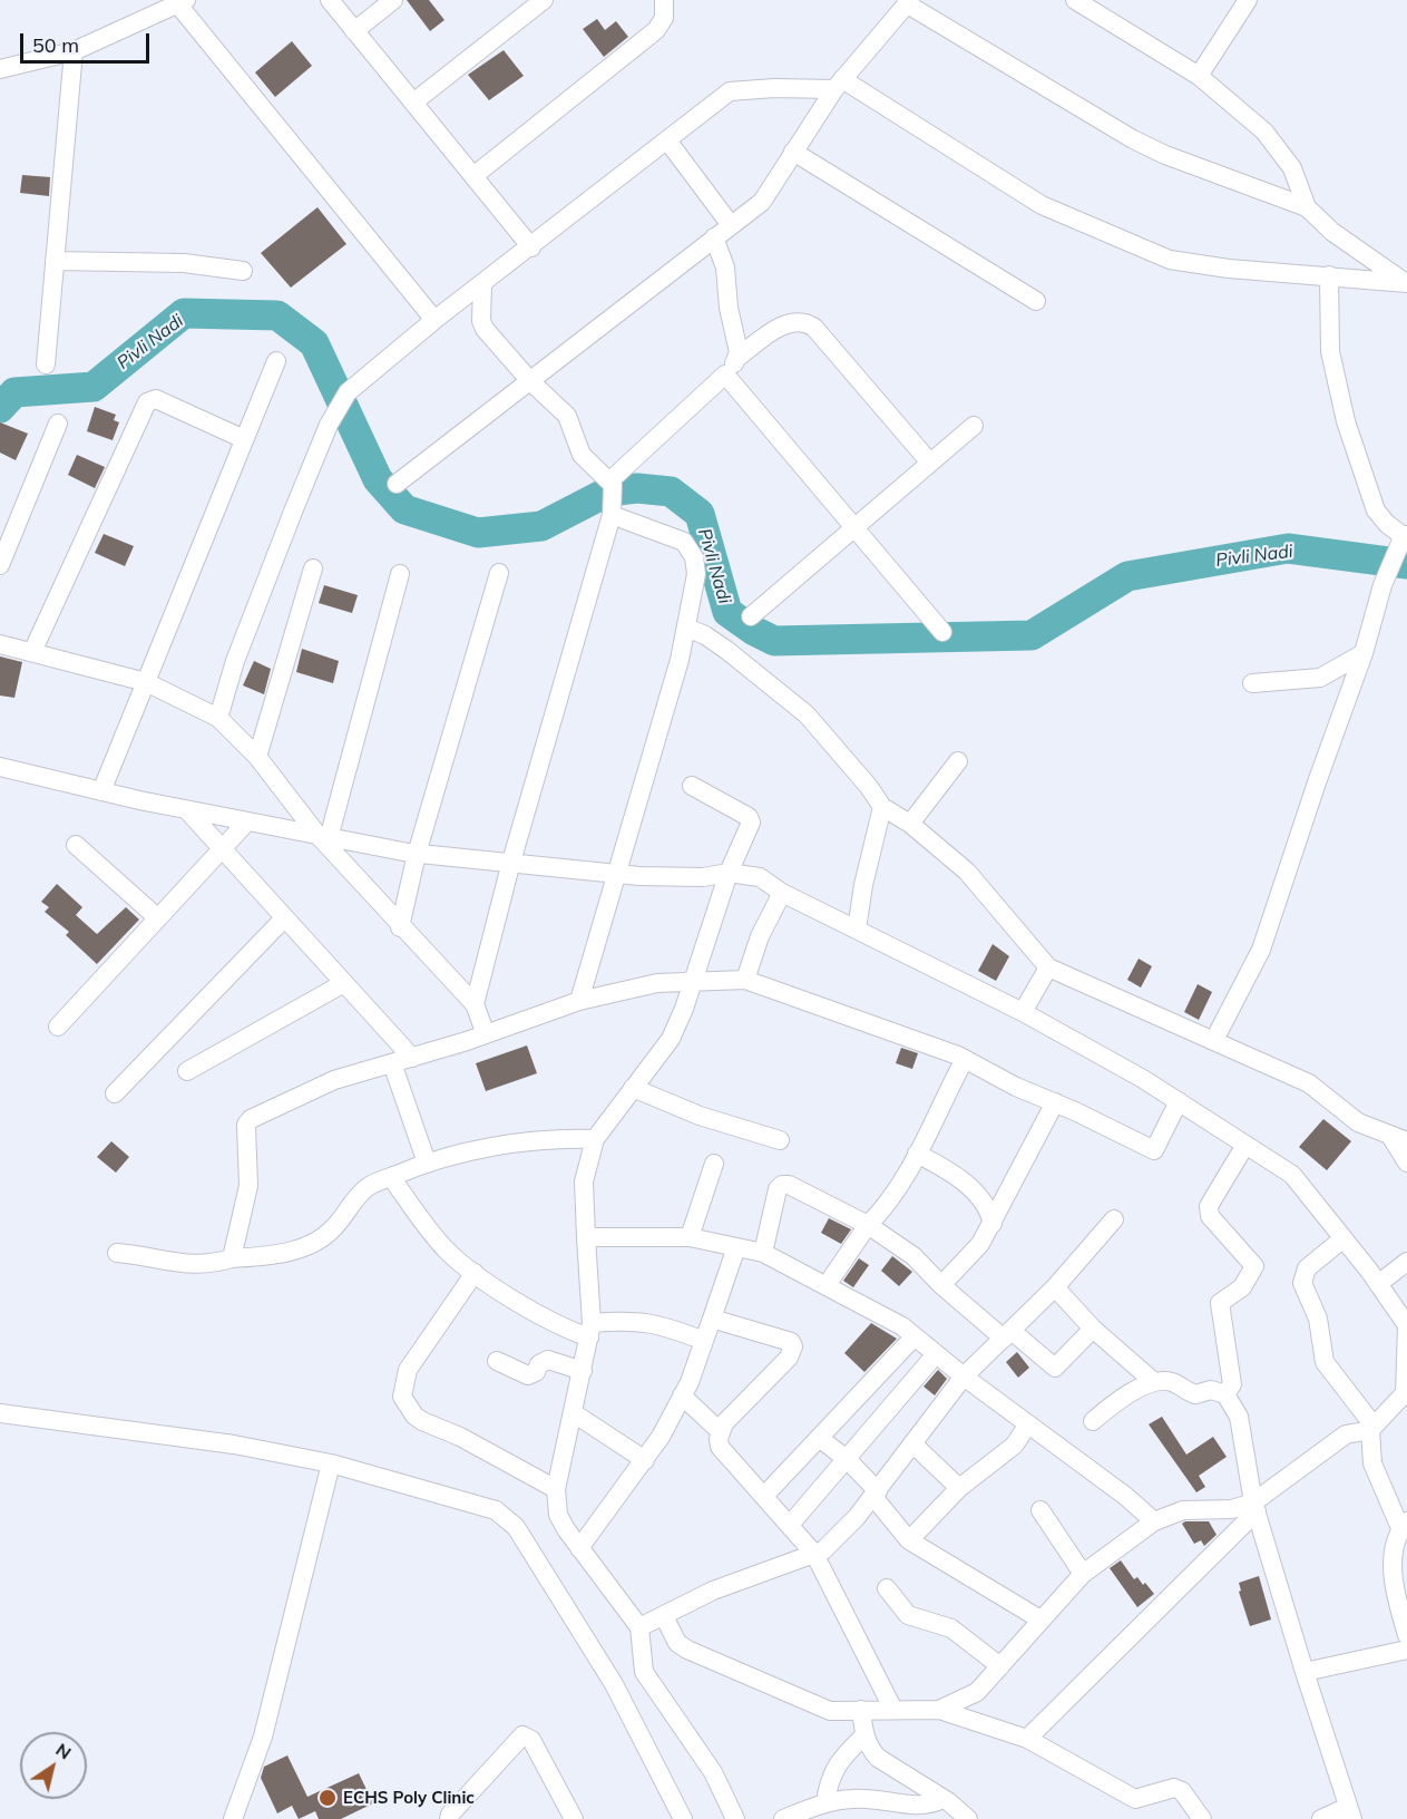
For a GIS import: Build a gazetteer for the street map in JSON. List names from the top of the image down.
{
  "water": ["Pivli Nadi"],
  "places": ["ECHS Poly Clinic"],
  "scale_bar": "50 m",
  "north": "top right"
}
